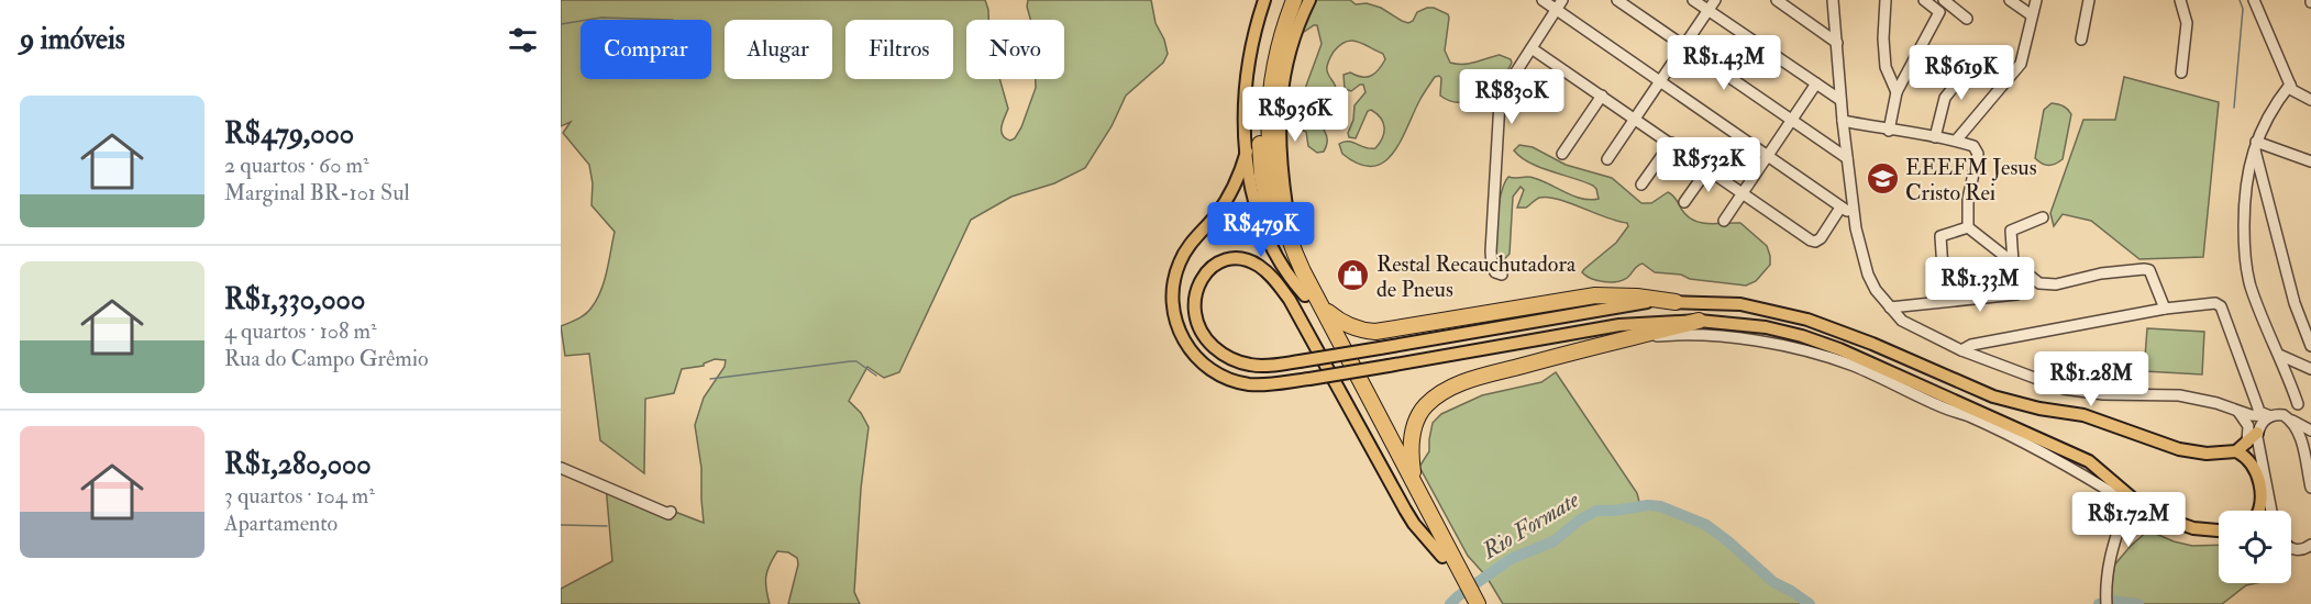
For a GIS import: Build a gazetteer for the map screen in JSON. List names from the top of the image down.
{
  "water": ["Rio Formate"],
  "places": {
    "school or university": ["EEEFM Jesus Cristo Rei"],
    "shop": ["Restal Recauchutadora de Pneus"]
  },
  "page": {
    "heading": "9 imóveis",
    "chip": [
      "Comprar",
      "Alugar",
      "Filtros",
      "Novo"
    ],
    "price": [
      "R$1.43M",
      "R$619K",
      "R$830K",
      "R$936K",
      "R$532K",
      "R$479K",
      "R$1.33M",
      "R$1.28M",
      "R$1.72M"
    ],
    "list": [
      {
        "name": "R$479,000",
        "note": "2 quartos · 60 m² · Marginal BR-101 Sul"
      },
      {
        "name": "R$1,330,000",
        "note": "4 quartos · 108 m² · Rua do Campo Grêmio"
      },
      {
        "name": "R$1,280,000",
        "note": "3 quartos · 104 m² · Apartamento"
      }
    ]
  }
}
